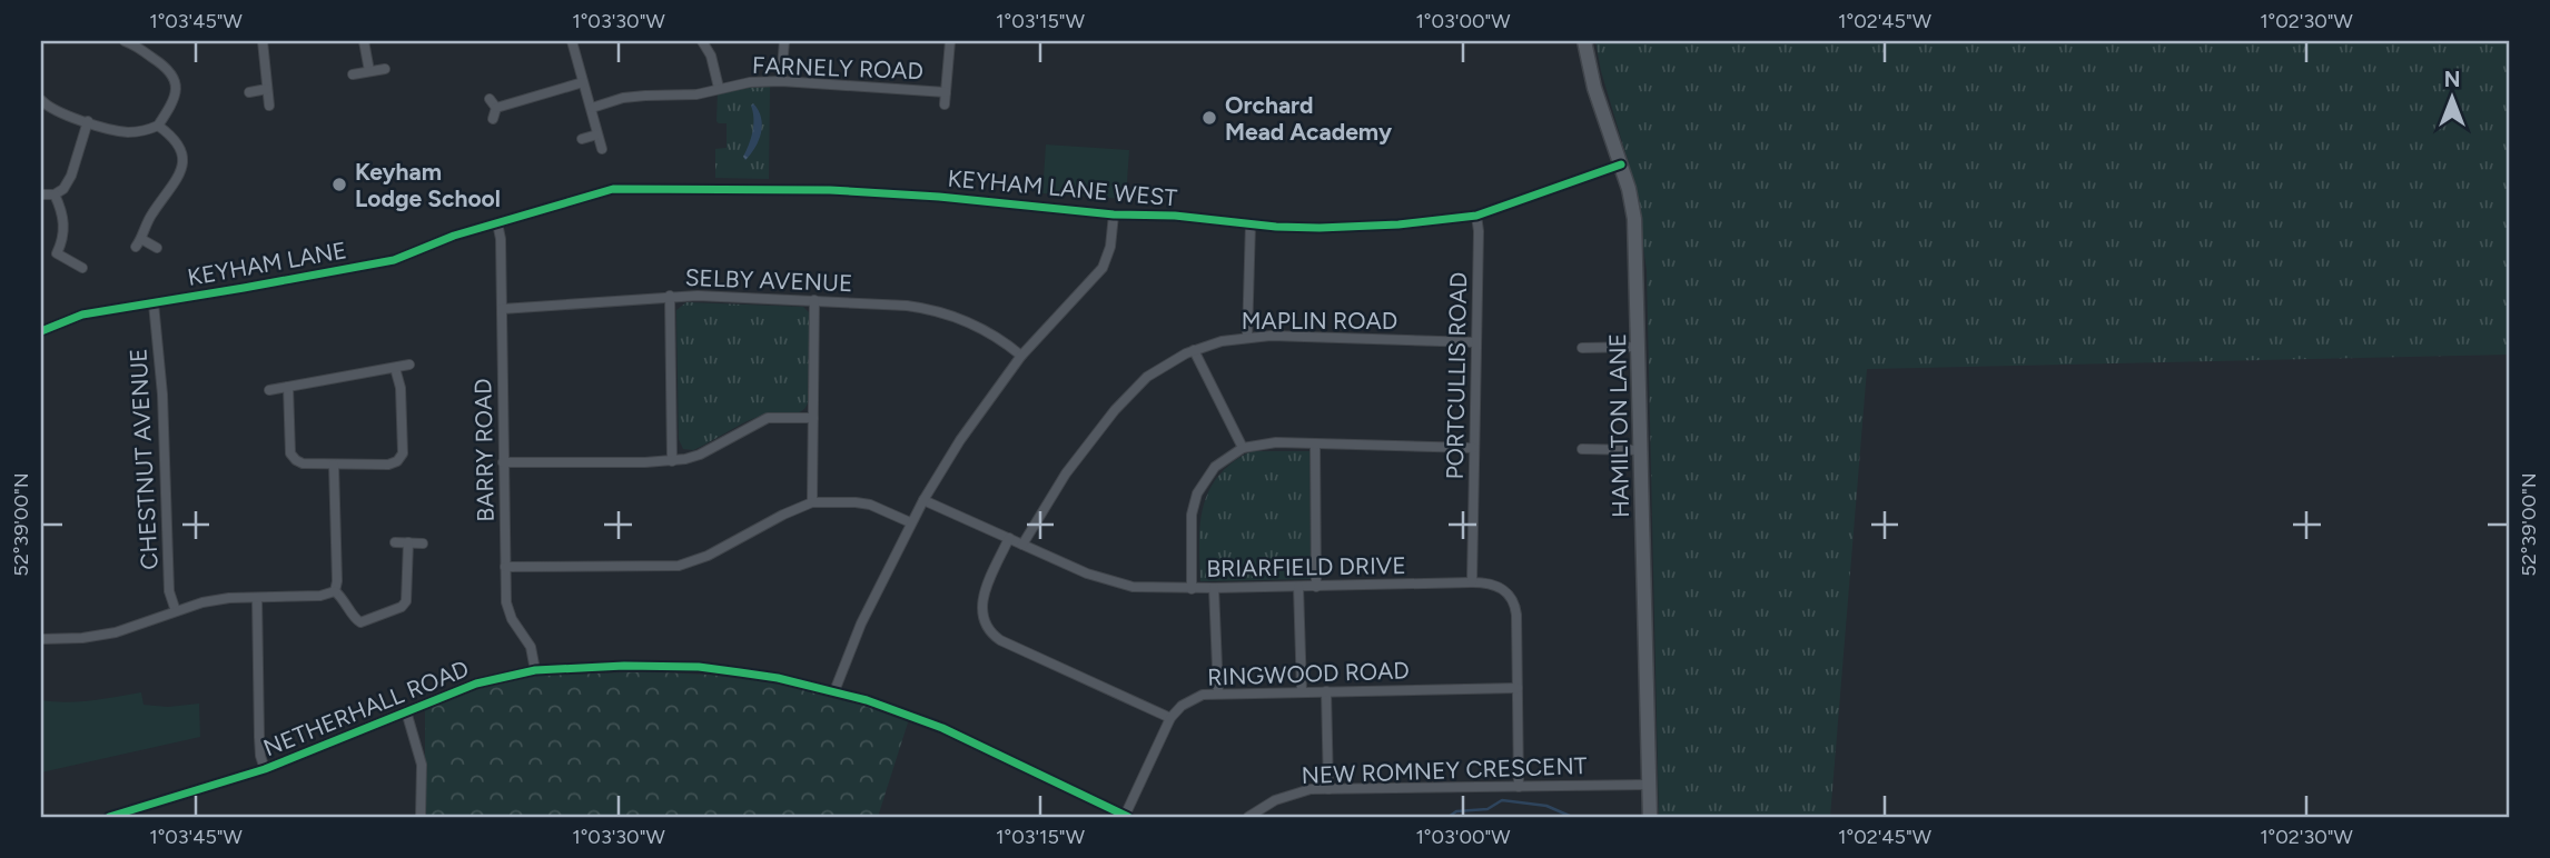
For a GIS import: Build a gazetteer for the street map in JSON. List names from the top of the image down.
{
  "streets": {
    "street": [
      "FARNELY ROAD",
      "KEYHAM LANE WEST",
      "KEYHAM LANE",
      "SELBY AVENUE",
      "MAPLIN ROAD",
      "PORTCULLIS ROAD",
      "HAMILTON LANE",
      "BARRY ROAD",
      "CHESTNUT AVENUE",
      "BRIARFIELD DRIVE",
      "RINGWOOD ROAD",
      "NETHERHALL ROAD",
      "NEW ROMNEY CRESCENT"
    ]
  },
  "crossings": [
    ["KEYHAM LANE WEST", "KEYHAM LANE"],
    ["KEYHAM LANE WEST", "PORTCULLIS ROAD"],
    ["KEYHAM LANE WEST", "HAMILTON LANE"],
    ["KEYHAM LANE WEST", "BARRY ROAD"],
    ["KEYHAM LANE", "BARRY ROAD"],
    ["KEYHAM LANE", "CHESTNUT AVENUE"],
    ["SELBY AVENUE", "BARRY ROAD"],
    ["MAPLIN ROAD", "PORTCULLIS ROAD"],
    ["MAPLIN ROAD", "BRIARFIELD DRIVE"],
    ["PORTCULLIS ROAD", "BRIARFIELD DRIVE"],
    ["HAMILTON LANE", "NEW ROMNEY CRESCENT"],
    ["BARRY ROAD", "NETHERHALL ROAD"],
    ["BRIARFIELD DRIVE", "RINGWOOD ROAD"],
    ["BRIARFIELD DRIVE", "NEW ROMNEY CRESCENT"],
    ["RINGWOOD ROAD", "NETHERHALL ROAD"]
  ],
  "places": ["Orchard Mead Academy", "Keyham Lodge School"],
  "north": "top",
  "coordinates": [
    "1°03'45\"W",
    "1°03'30\"W",
    "1°03'15\"W",
    "1°03'00\"W",
    "1°02'45\"W",
    "1°02'30\"W",
    "52°39'00\"N"
  ]
}
